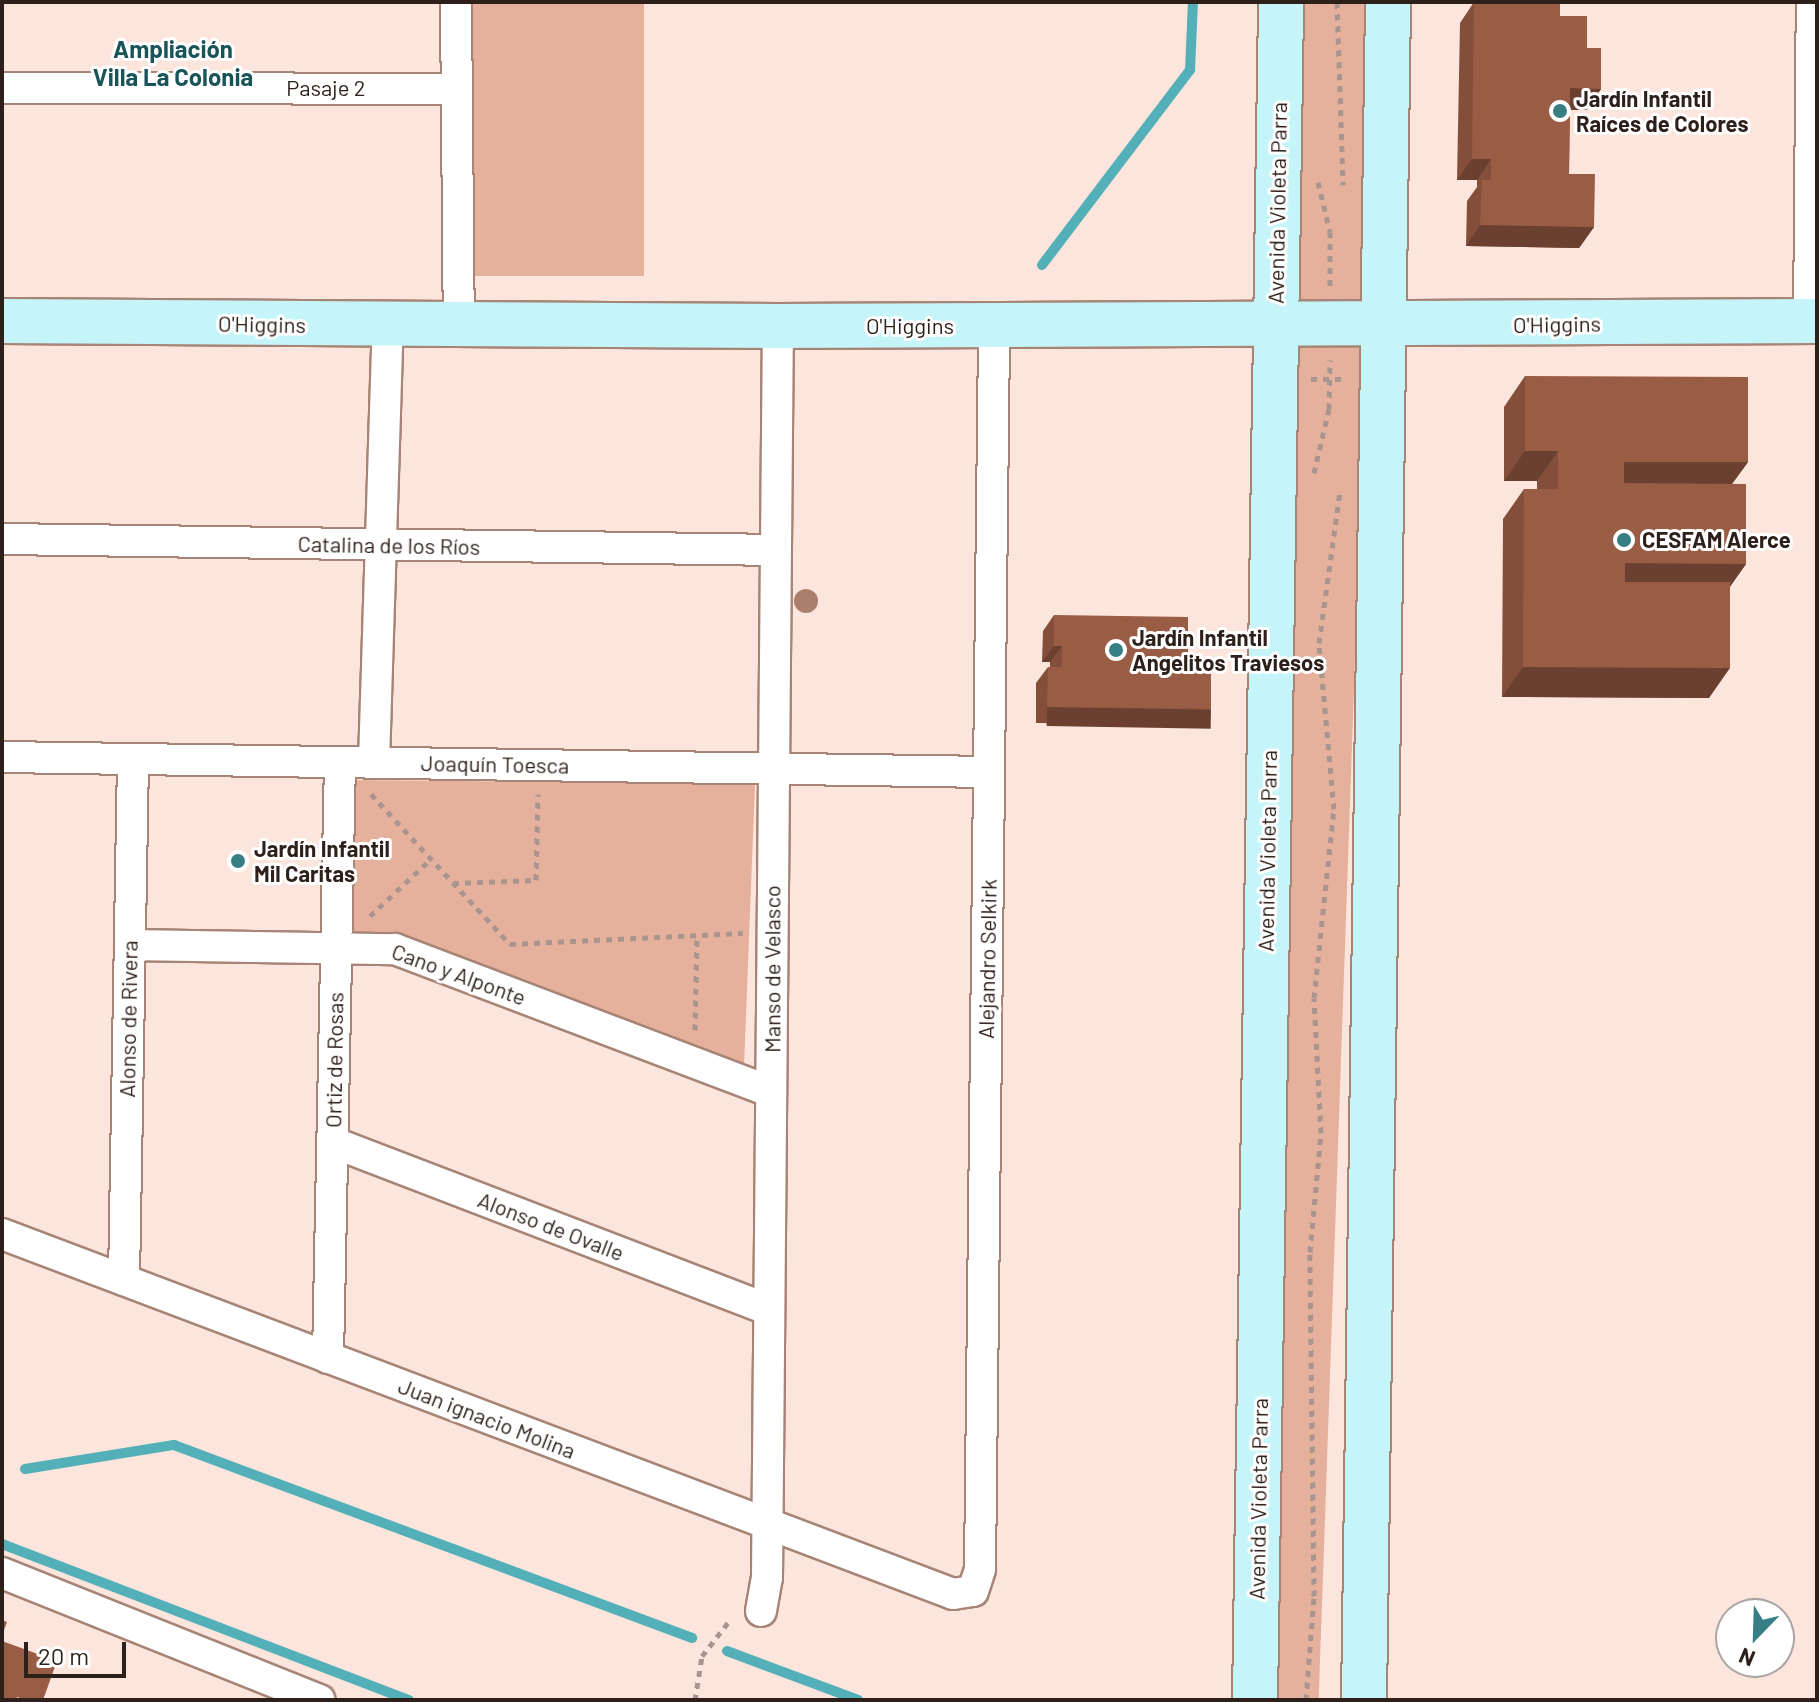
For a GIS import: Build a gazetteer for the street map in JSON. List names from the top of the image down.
{
  "streets": {
    "main road": ["Avenida Violeta Parra", "O'Higgins"],
    "street": [
      "Pasaje 2",
      "Catalina de los Ríos",
      "Joaquín Toesca",
      "Alejandro Selkirk",
      "Manso de Velasco",
      "Cano y Alponte",
      "Alonso de Rivera",
      "Ortiz de Rosas",
      "Alonso de Ovalle",
      "Juan ignacio Molina"
    ]
  },
  "crossings": [
    ["Avenida Violeta Parra", "O'Higgins"],
    ["O'Higgins", "Alejandro Selkirk"],
    ["O'Higgins", "Manso de Velasco"],
    ["Catalina de los Ríos", "Manso de Velasco"],
    ["Joaquín Toesca", "Alejandro Selkirk"],
    ["Joaquín Toesca", "Manso de Velasco"],
    ["Joaquín Toesca", "Alonso de Rivera"],
    ["Joaquín Toesca", "Ortiz de Rosas"],
    ["Alejandro Selkirk", "Juan ignacio Molina"],
    ["Manso de Velasco", "Cano y Alponte"],
    ["Manso de Velasco", "Alonso de Ovalle"],
    ["Manso de Velasco", "Juan ignacio Molina"],
    ["Cano y Alponte", "Alonso de Rivera"],
    ["Cano y Alponte", "Ortiz de Rosas"],
    ["Alonso de Rivera", "Juan ignacio Molina"],
    ["Ortiz de Rosas", "Alonso de Ovalle"],
    ["Ortiz de Rosas", "Juan ignacio Molina"]
  ],
  "districts": ["Ampliación Villa La Colonia"],
  "places": [
    "Jardín Infantil Raíces de Colores",
    "CESFAM Alerce",
    "Jardín Infantil Angelitos Traviesos",
    "Jardín Infantil Mil Caritas"
  ],
  "scale_bar": "20 m",
  "north": "bottom left"
}
